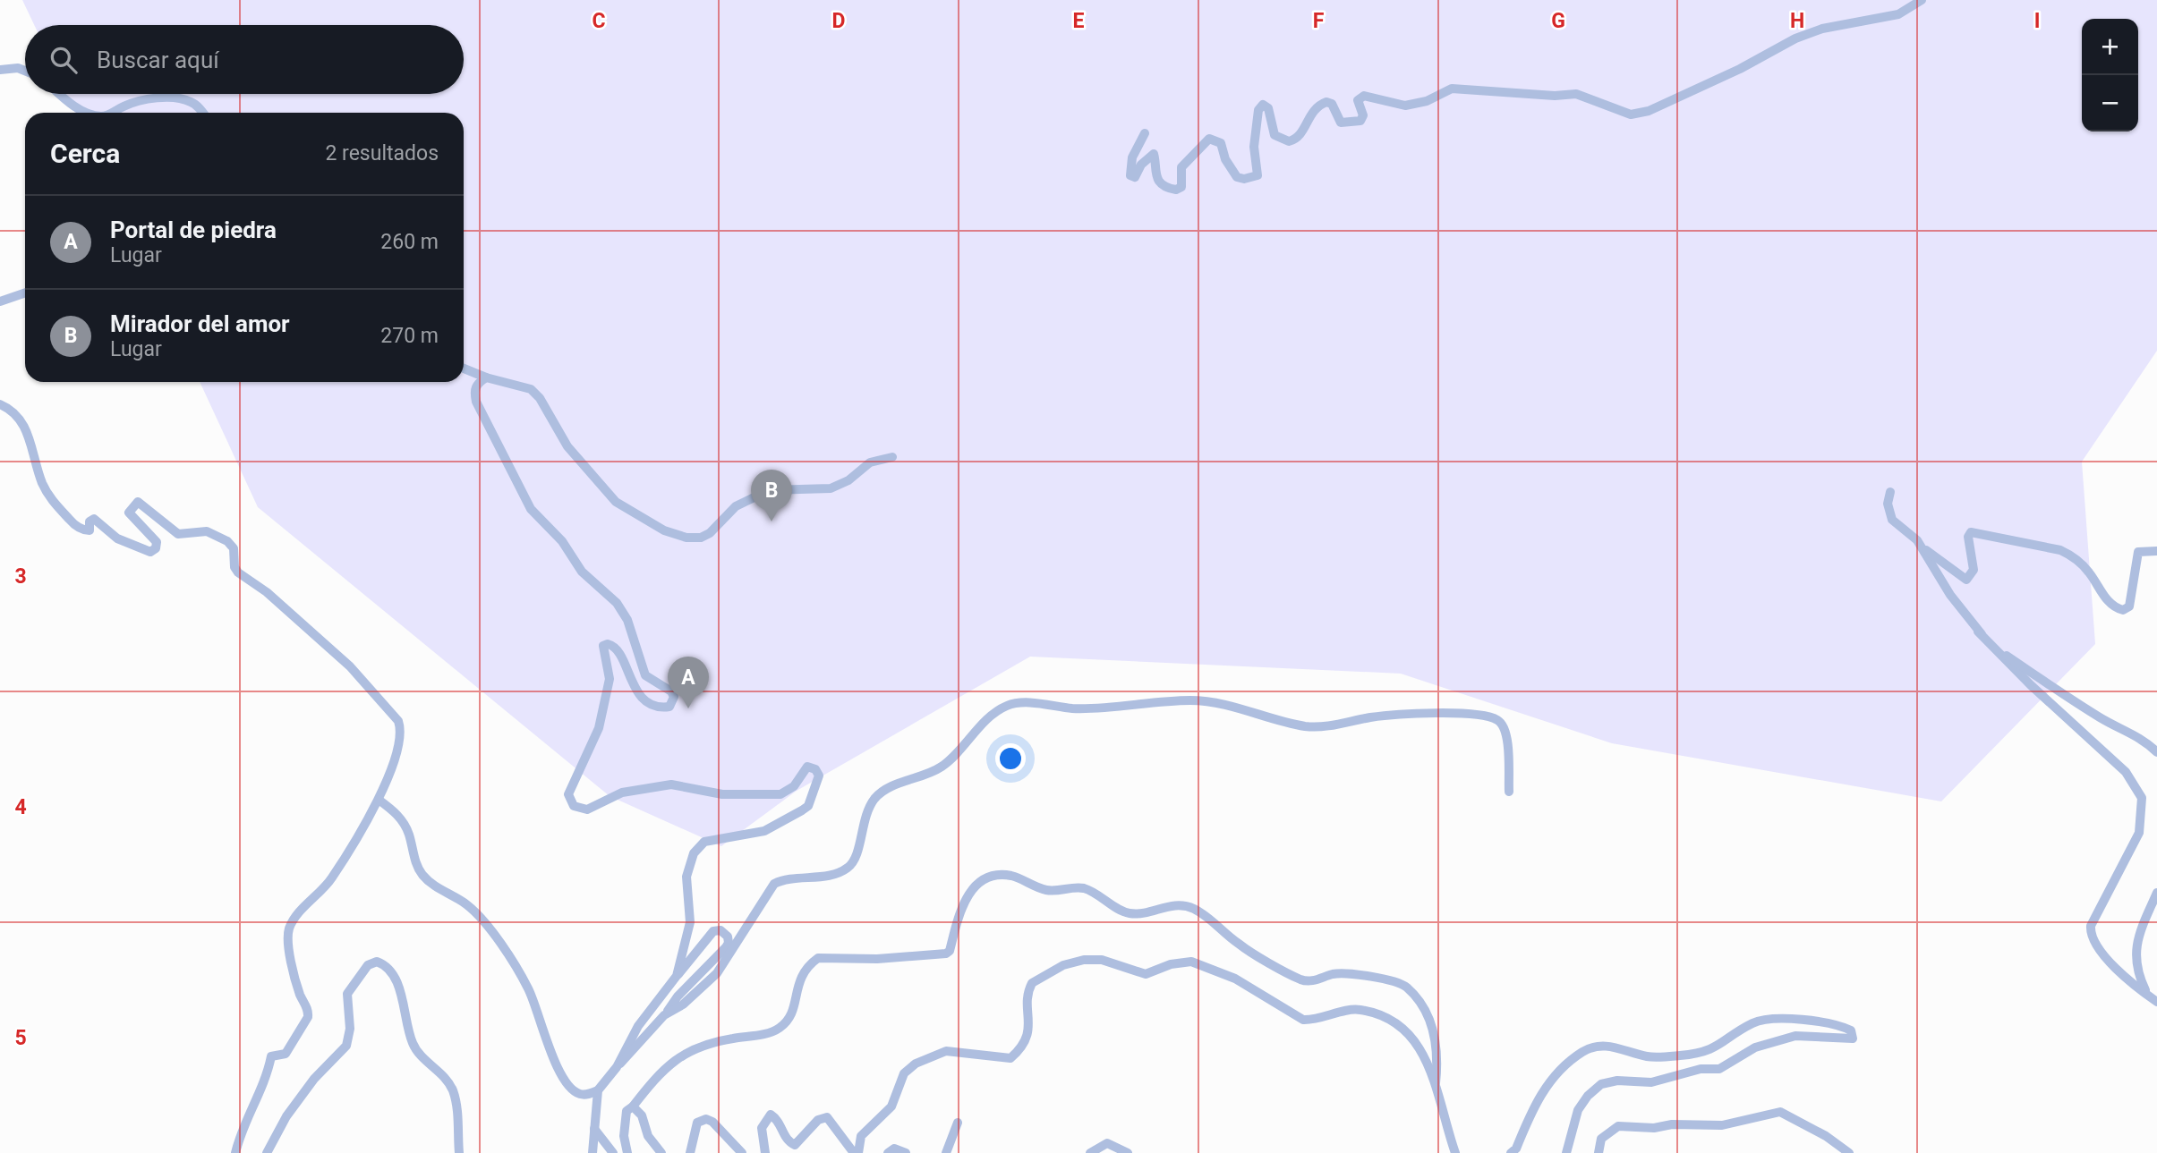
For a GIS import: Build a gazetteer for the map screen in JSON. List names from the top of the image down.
{
  "page": {
    "map_buttons": ["+", "−"],
    "search": "Buscar aquí",
    "heading": ["Cerca", "2 resultados"],
    "list": [
      {
        "mark": "A",
        "name": "Portal de piedra",
        "note": "Lugar",
        "value": "260 m"
      },
      {
        "mark": "B",
        "name": "Mirador del amor",
        "note": "Lugar",
        "value": "270 m"
      }
    ],
    "pins": ["B", "A"]
  },
  "grid": {
    "columns": [
      "C",
      "D",
      "E",
      "F",
      "G",
      "H",
      "I"
    ],
    "rows": ["3", "4", "5"]
  }
}
